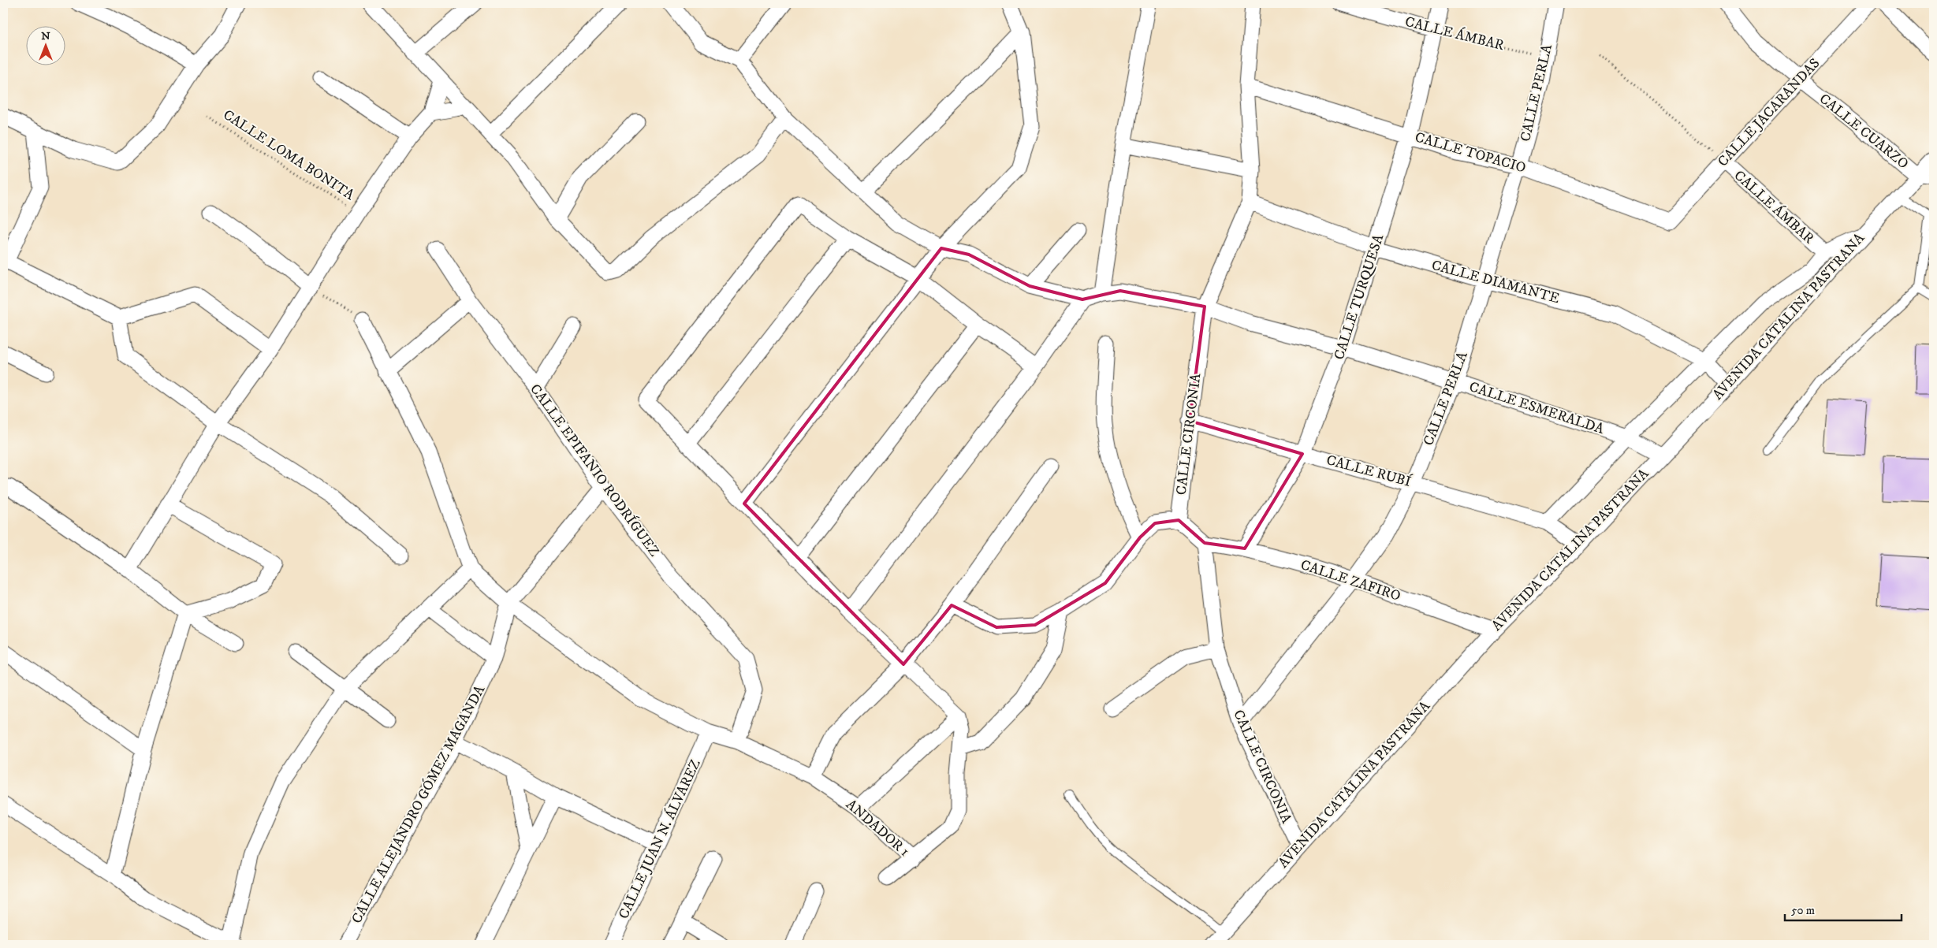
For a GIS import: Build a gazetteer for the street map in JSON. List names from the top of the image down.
{
  "streets": {
    "street": [
      "CALLE ÁMBAR",
      "CALLE PERLA",
      "CALLE JACARANDAS",
      "CALLE CUARZO",
      "CALLE TOPACIO",
      "CALLE DIAMANTE",
      "CALLE TURQUESA",
      "AVENIDA CATALINA PASTRANA",
      "CALLE ESMERALDA",
      "CALLE CIRCONIA",
      "CALLE EPIFANIO RODRÍGUEZ",
      "CALLE RUBÍ",
      "CALLE ZAFIRO",
      "CALLE ALEJANDRO GÓMEZ MAGANDA",
      "ANDADOR 1",
      "CALLE JUAN N. ÁLVAREZ"
    ],
    "path": ["CALLE LOMA BONITA"]
  },
  "crossings": [
    ["CALLE ÁMBAR", "CALLE PERLA"],
    ["CALLE ÁMBAR", "CALLE JACARANDAS"],
    ["CALLE ÁMBAR", "CALLE TURQUESA"],
    ["CALLE PERLA", "CALLE TOPACIO"],
    ["CALLE PERLA", "CALLE DIAMANTE"],
    ["CALLE PERLA", "CALLE ESMERALDA"],
    ["CALLE PERLA", "CALLE CIRCONIA"],
    ["CALLE PERLA", "CALLE RUBÍ"],
    ["CALLE PERLA", "CALLE ZAFIRO"],
    ["CALLE JACARANDAS", "CALLE CUARZO"],
    ["CALLE JACARANDAS", "CALLE TOPACIO"],
    ["CALLE CUARZO", "AVENIDA CATALINA PASTRANA"],
    ["CALLE TOPACIO", "CALLE TURQUESA"],
    ["CALLE TOPACIO", "CALLE CIRCONIA"],
    ["CALLE DIAMANTE", "CALLE TURQUESA"],
    ["CALLE DIAMANTE", "AVENIDA CATALINA PASTRANA"],
    ["CALLE DIAMANTE", "CALLE CIRCONIA"],
    ["CALLE TURQUESA", "CALLE ESMERALDA"],
    ["CALLE TURQUESA", "CALLE RUBÍ"],
    ["CALLE TURQUESA", "CALLE ZAFIRO"],
    ["AVENIDA CATALINA PASTRANA", "CALLE ESMERALDA"],
    ["AVENIDA CATALINA PASTRANA", "CALLE CIRCONIA"],
    ["AVENIDA CATALINA PASTRANA", "CALLE RUBÍ"],
    ["AVENIDA CATALINA PASTRANA", "CALLE ZAFIRO"],
    ["CALLE ESMERALDA", "CALLE CIRCONIA"],
    ["CALLE CIRCONIA", "CALLE RUBÍ"],
    ["CALLE CIRCONIA", "CALLE ZAFIRO"],
    ["CALLE EPIFANIO RODRÍGUEZ", "CALLE ALEJANDRO GÓMEZ MAGANDA"],
    ["CALLE EPIFANIO RODRÍGUEZ", "ANDADOR 1"],
    ["CALLE ALEJANDRO GÓMEZ MAGANDA", "ANDADOR 1"],
    ["ANDADOR 1", "CALLE JUAN N. ÁLVAREZ"]
  ],
  "scale_bar": "50 m",
  "north": "top"
}
